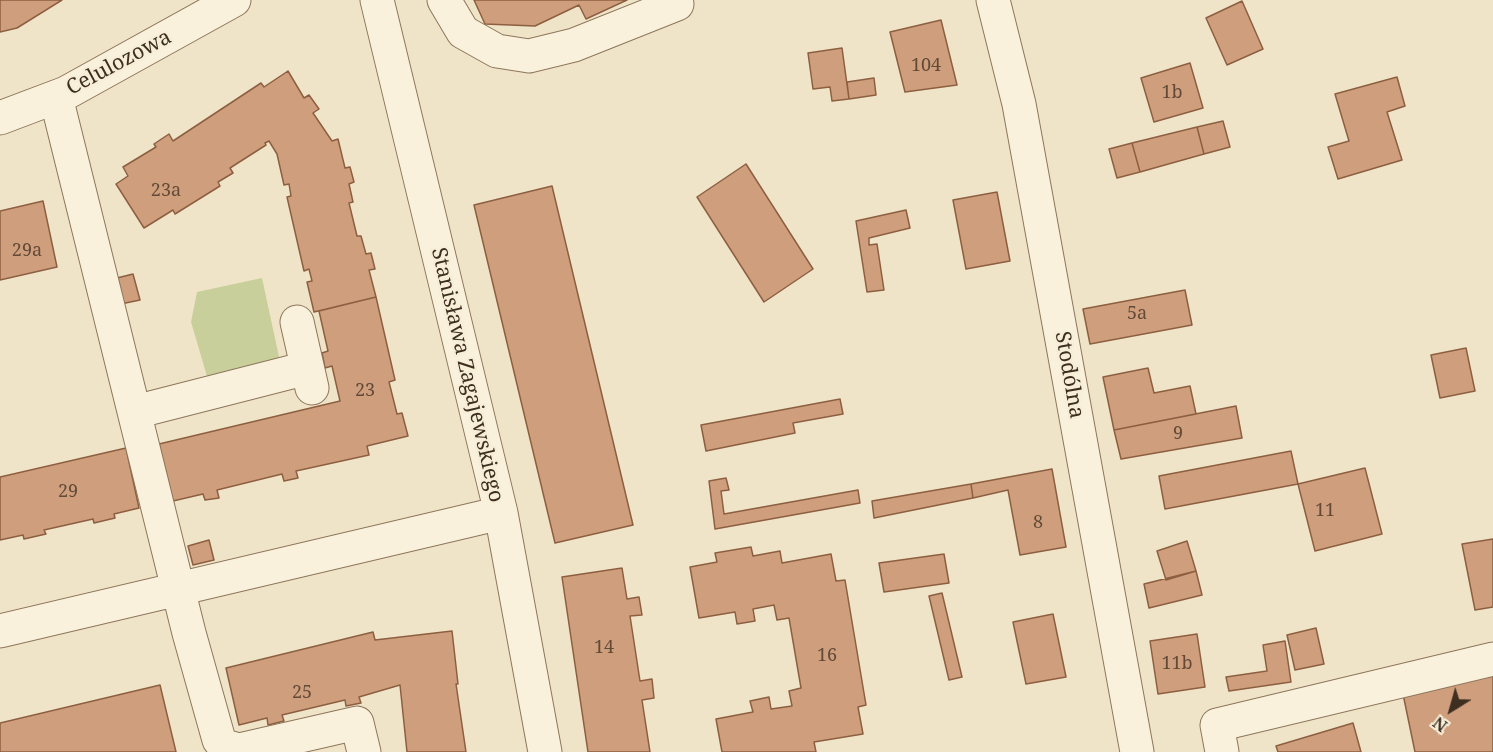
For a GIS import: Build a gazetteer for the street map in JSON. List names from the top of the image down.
{
  "streets": {
    "street": ["Celulozowa", "Stanisława Zagajewskiego", "Stodólna"]
  },
  "house_numbers": [
    "104",
    "1b",
    "23a",
    "29a",
    "5a",
    "23",
    "9",
    "29",
    "11",
    "8",
    "14",
    "16",
    "11b",
    "25"
  ],
  "north": "bottom left"
}
